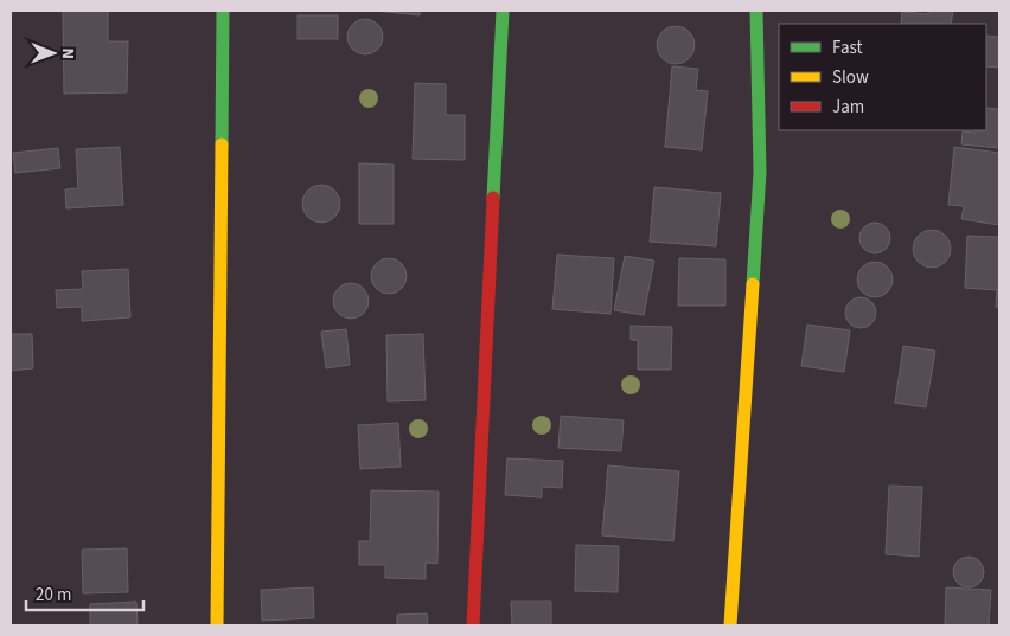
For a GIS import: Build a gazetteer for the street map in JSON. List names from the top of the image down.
{
  "legend": ["Fast", "Slow", "Jam"],
  "scale_bar": "20 m",
  "north": "right"
}
